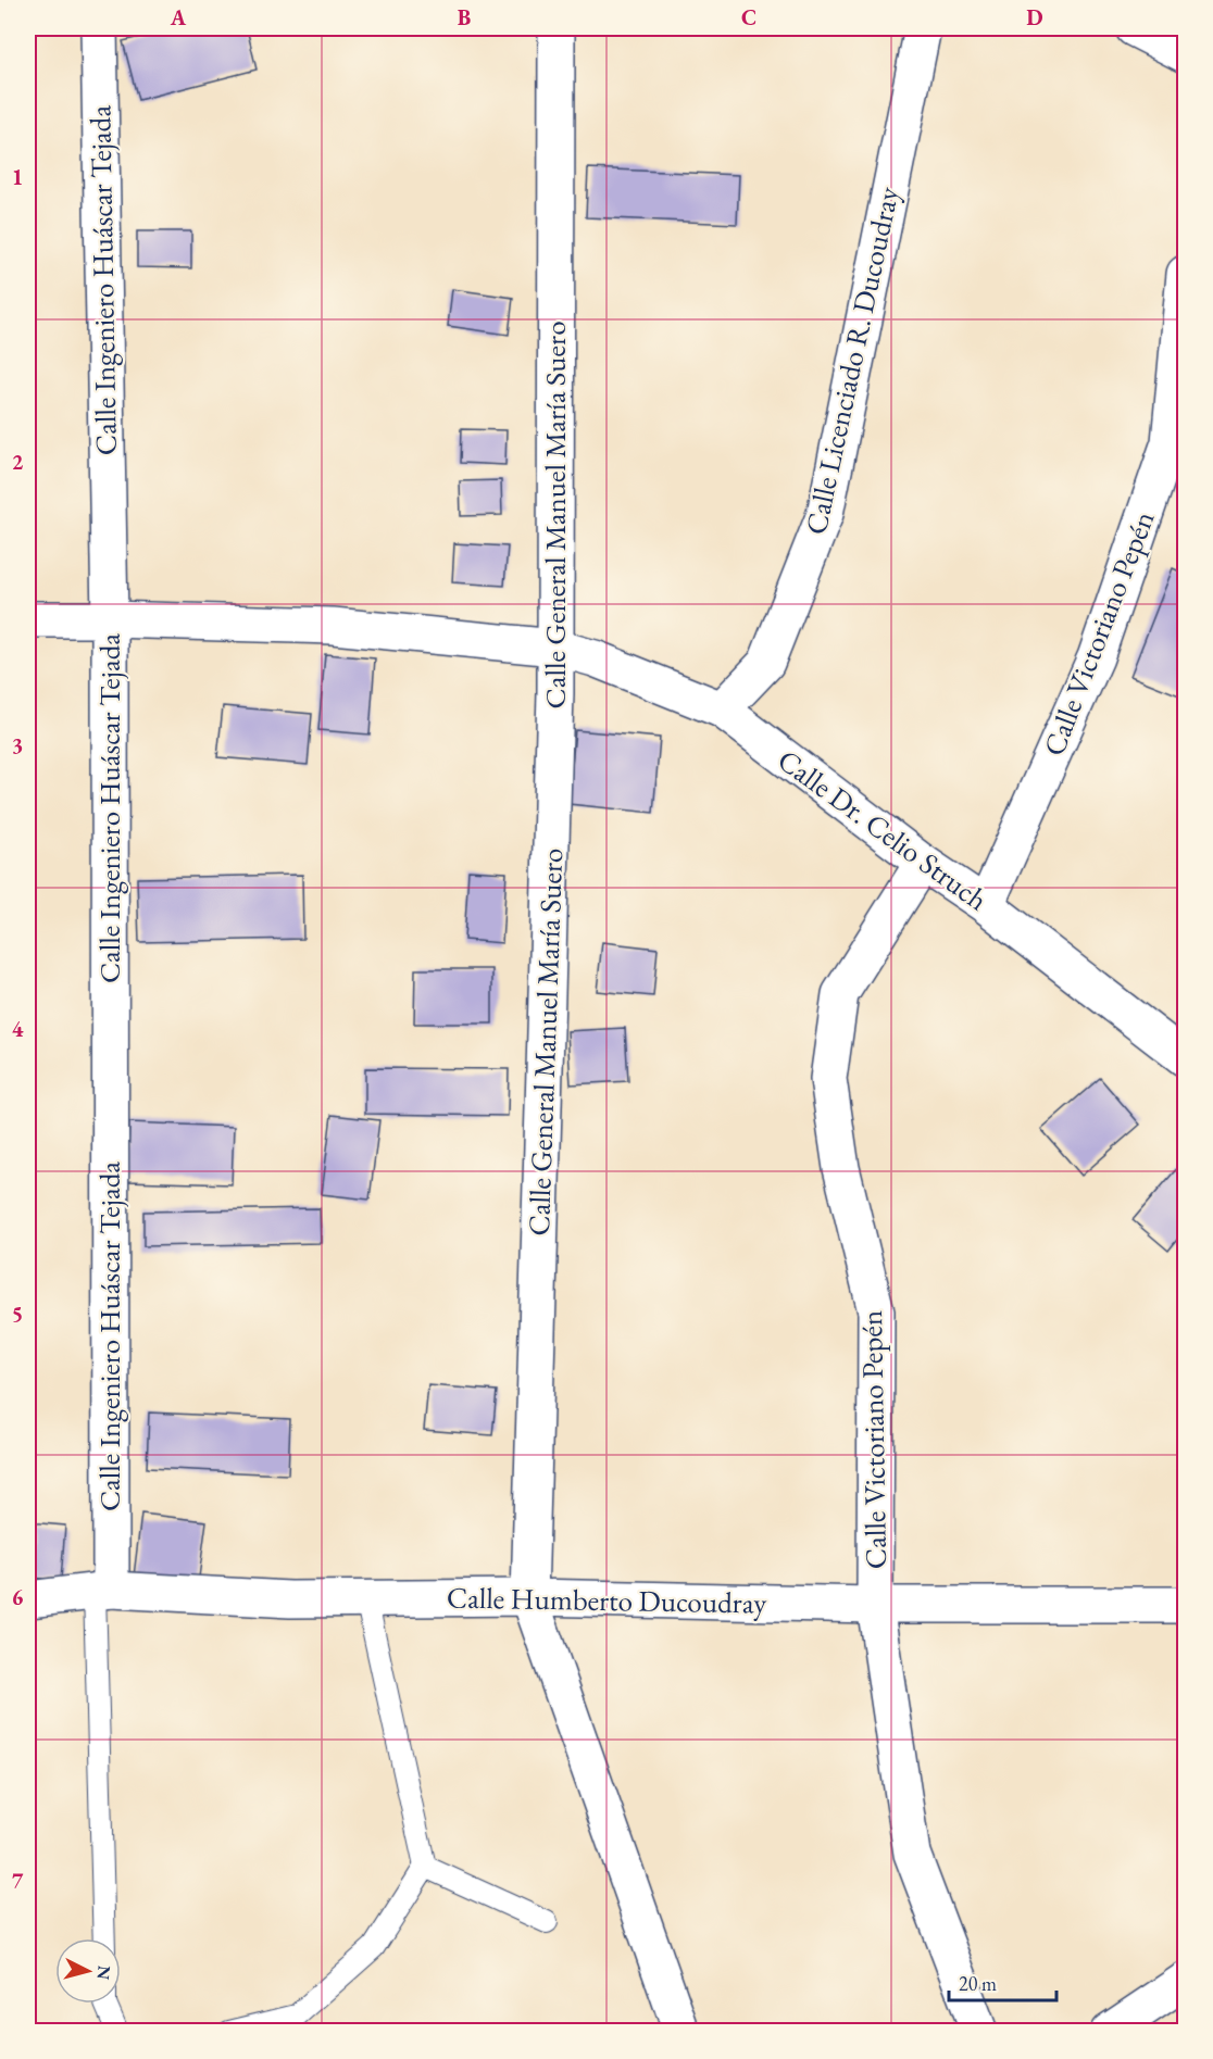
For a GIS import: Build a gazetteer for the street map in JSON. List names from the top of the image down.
{
  "streets": {
    "street": [
      "Calle Ingeniero Huáscar Tejada",
      "Calle Licenciado R. Ducoudray",
      "Calle General Manuel María Suero",
      "Calle Victoriano Pepén",
      "Calle Dr. Celio Struch",
      "Calle Humberto Ducoudray"
    ]
  },
  "crossings": [
    ["Calle Ingeniero Huáscar Tejada", "Calle Dr. Celio Struch"],
    ["Calle Ingeniero Huáscar Tejada", "Calle Humberto Ducoudray"],
    ["Calle Licenciado R. Ducoudray", "Calle Dr. Celio Struch"],
    ["Calle General Manuel María Suero", "Calle Dr. Celio Struch"],
    ["Calle General Manuel María Suero", "Calle Humberto Ducoudray"],
    ["Calle Victoriano Pepén", "Calle Dr. Celio Struch"],
    ["Calle Victoriano Pepén", "Calle Humberto Ducoudray"]
  ],
  "scale_bar": "20 m",
  "north": "right",
  "grid": {
    "columns": [
      "A",
      "B",
      "C",
      "D"
    ],
    "rows": [
      "1",
      "2",
      "3",
      "4",
      "5",
      "6",
      "7"
    ]
  }
}
